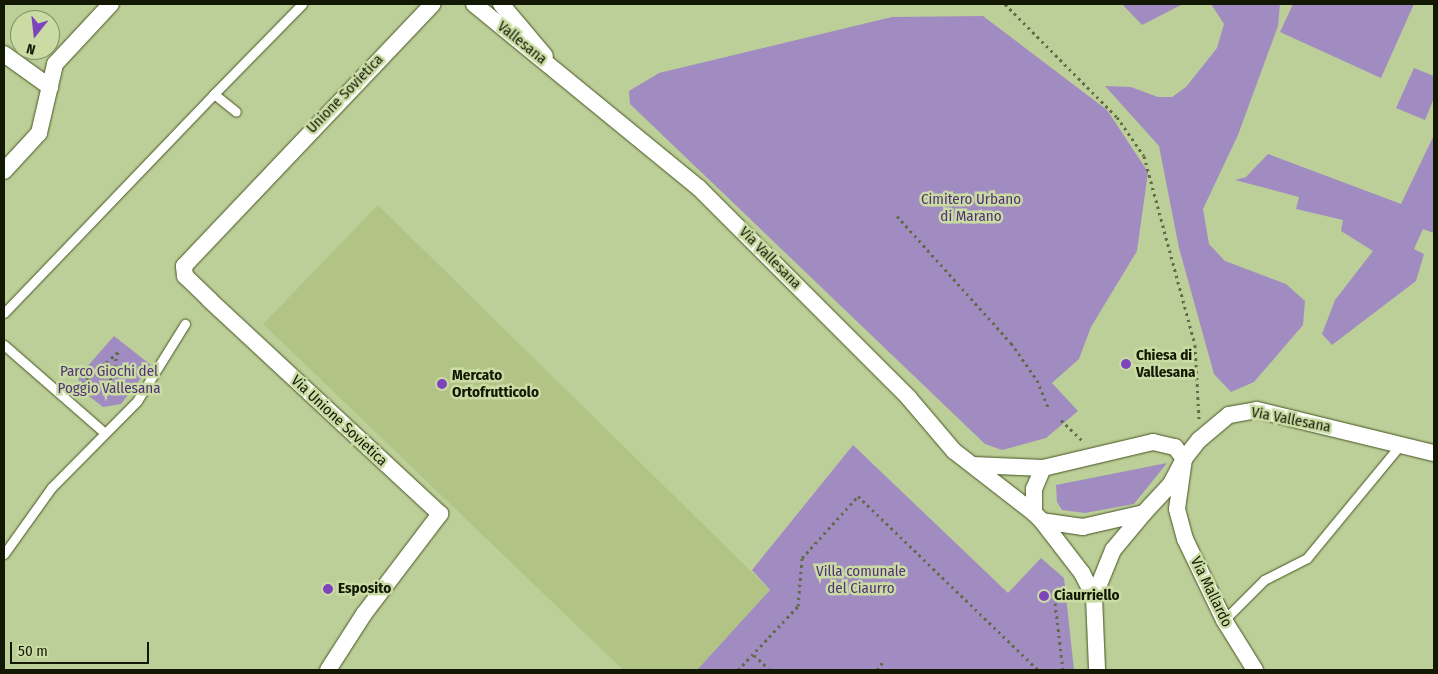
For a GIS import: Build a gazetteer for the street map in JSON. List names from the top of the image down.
{
  "streets": {
    "street": [
      "Vallesana",
      "Unione Sovietica",
      "Via Vallesana",
      "Via Unione Sovietica",
      "Via Mallardo"
    ]
  },
  "crossings": [
    ["Vallesana", "Via Vallesana"],
    ["Unione Sovietica", "Via Unione Sovietica"],
    ["Via Vallesana", "Via Mallardo"]
  ],
  "parks": ["Cimitero Urbano di Marano", "Parco Giochi del Poggio Vallesana", "Villa comunale del Ciaurro"],
  "places": [
    "Chiesa di Vallesana",
    "Mercato Ortofrutticolo",
    "Esposito",
    "Ciaurriello"
  ],
  "scale_bar": "50 m",
  "north": "bottom"
}
